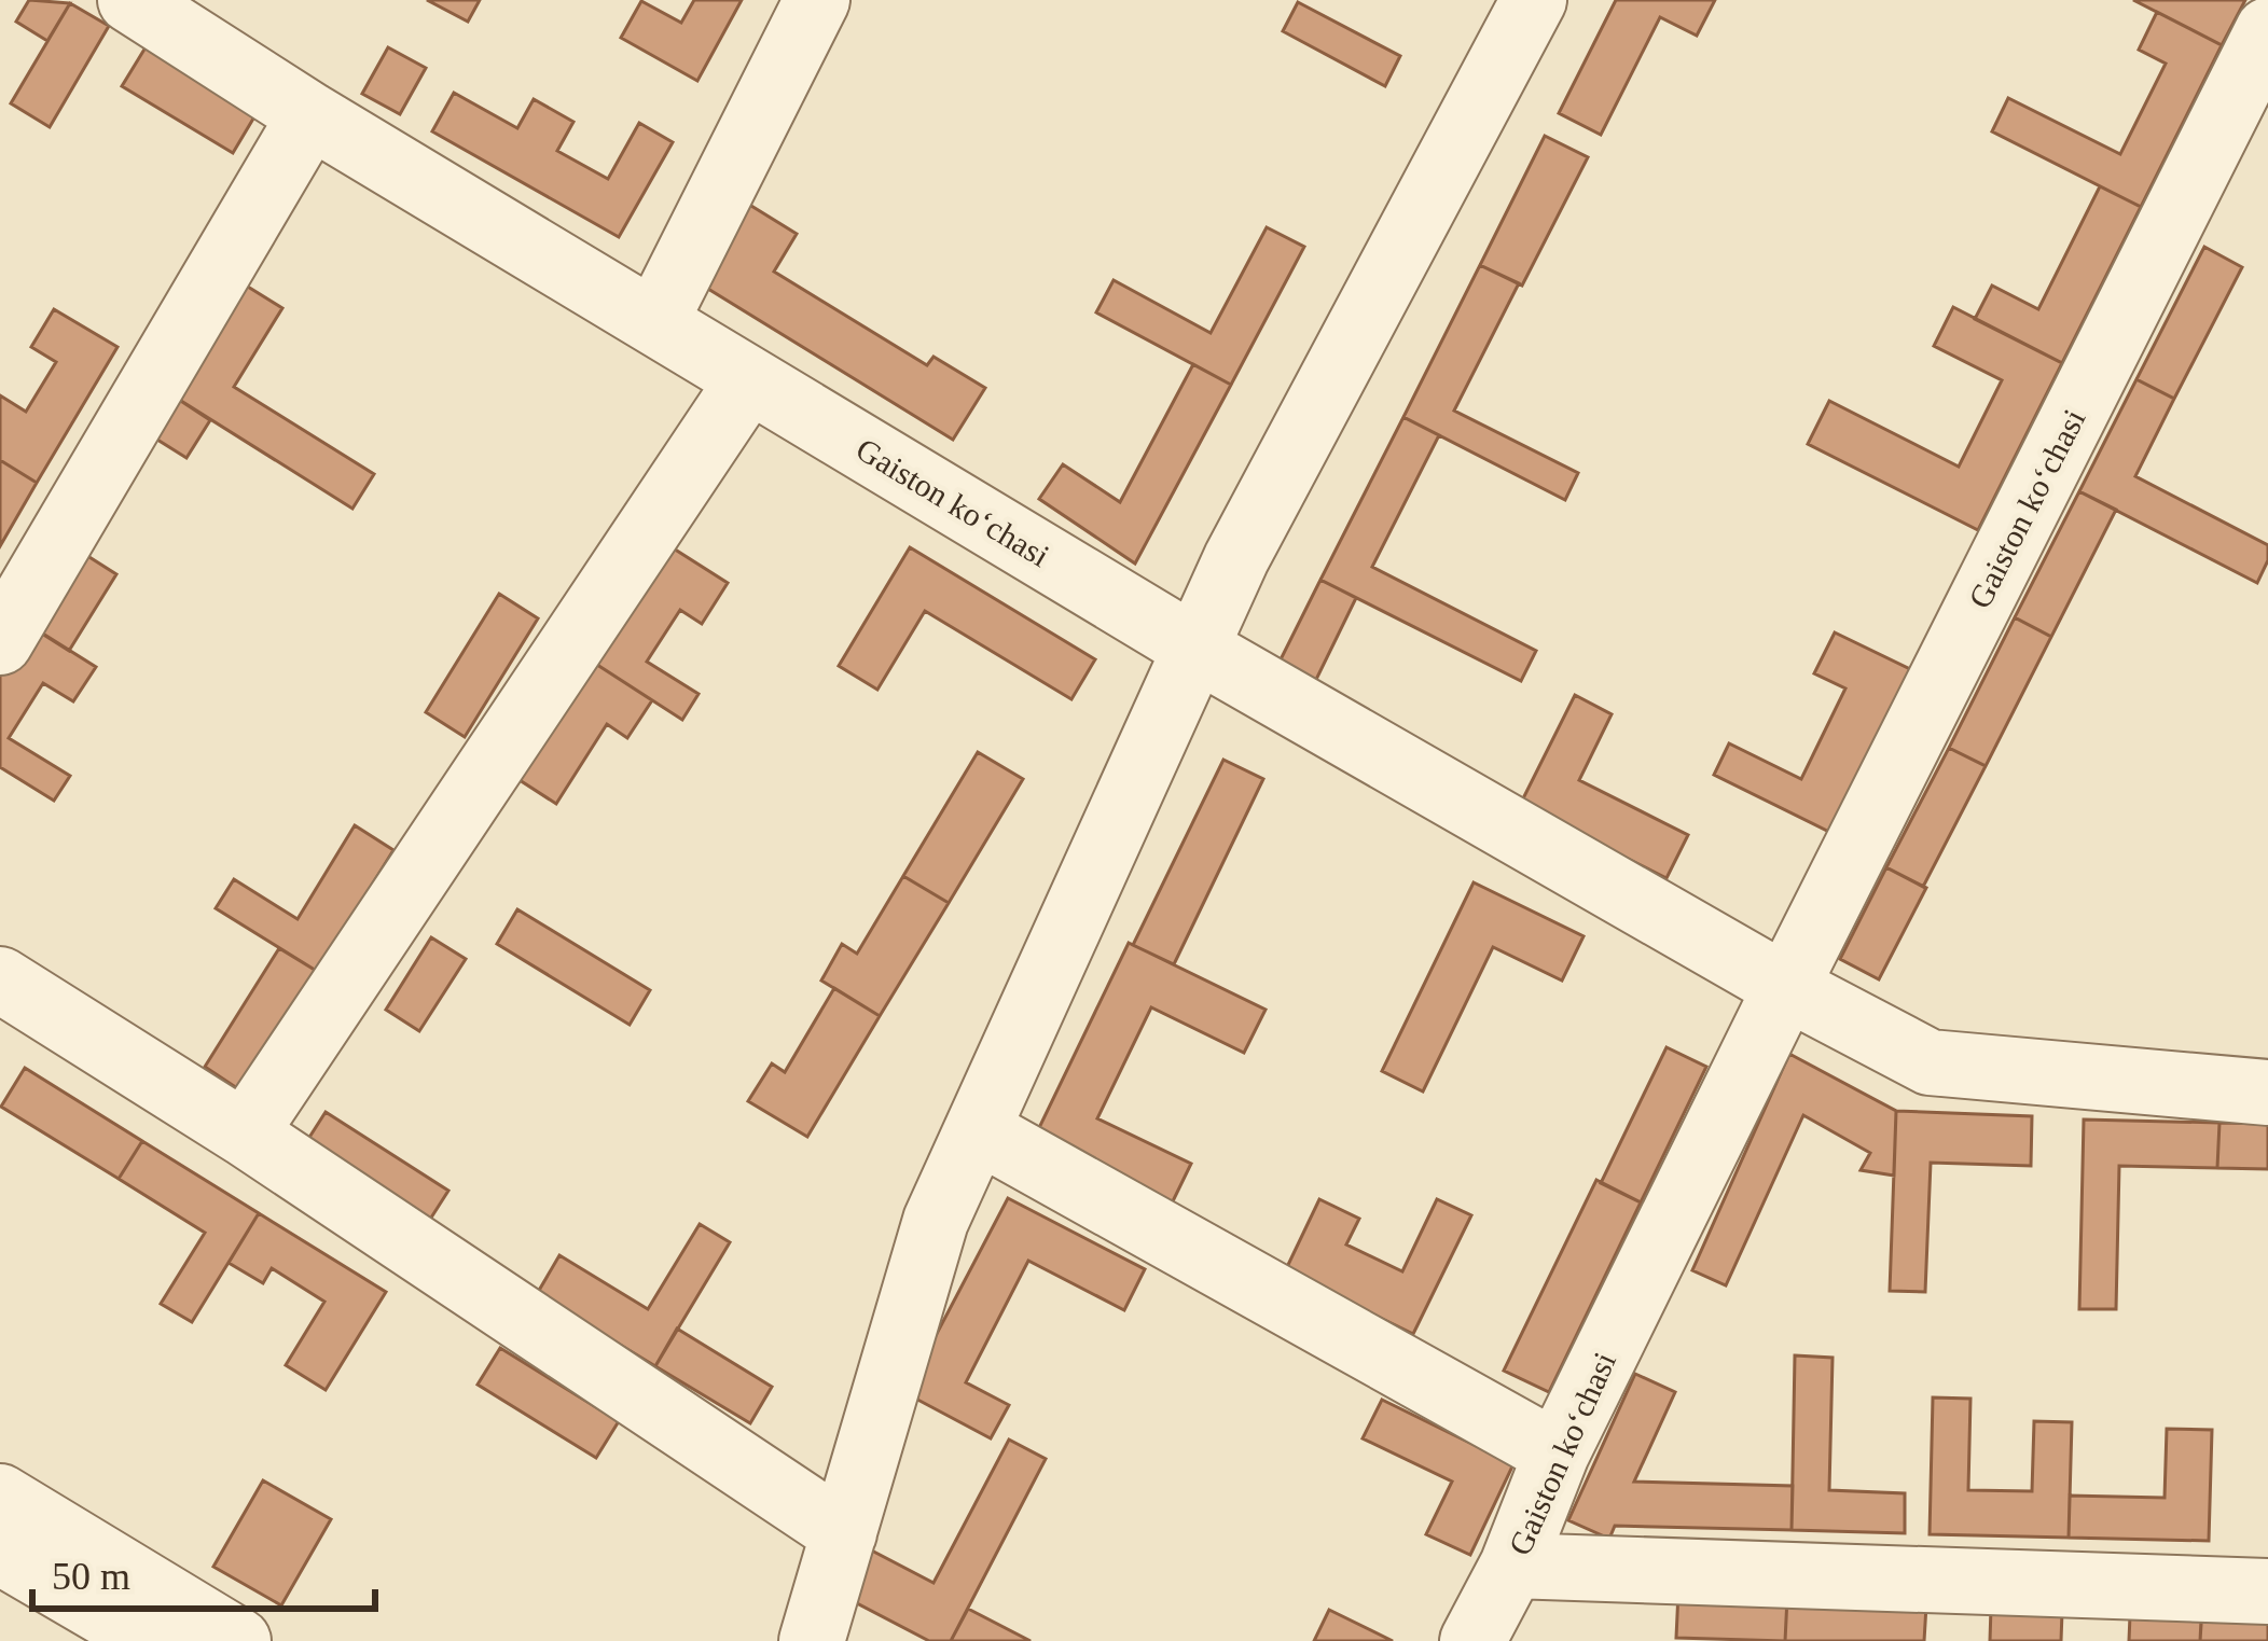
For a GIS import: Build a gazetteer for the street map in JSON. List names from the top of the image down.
{
  "streets": {
    "street": ["Gaiston koʻchasi"]
  },
  "scale_bar": "50 m"
}
